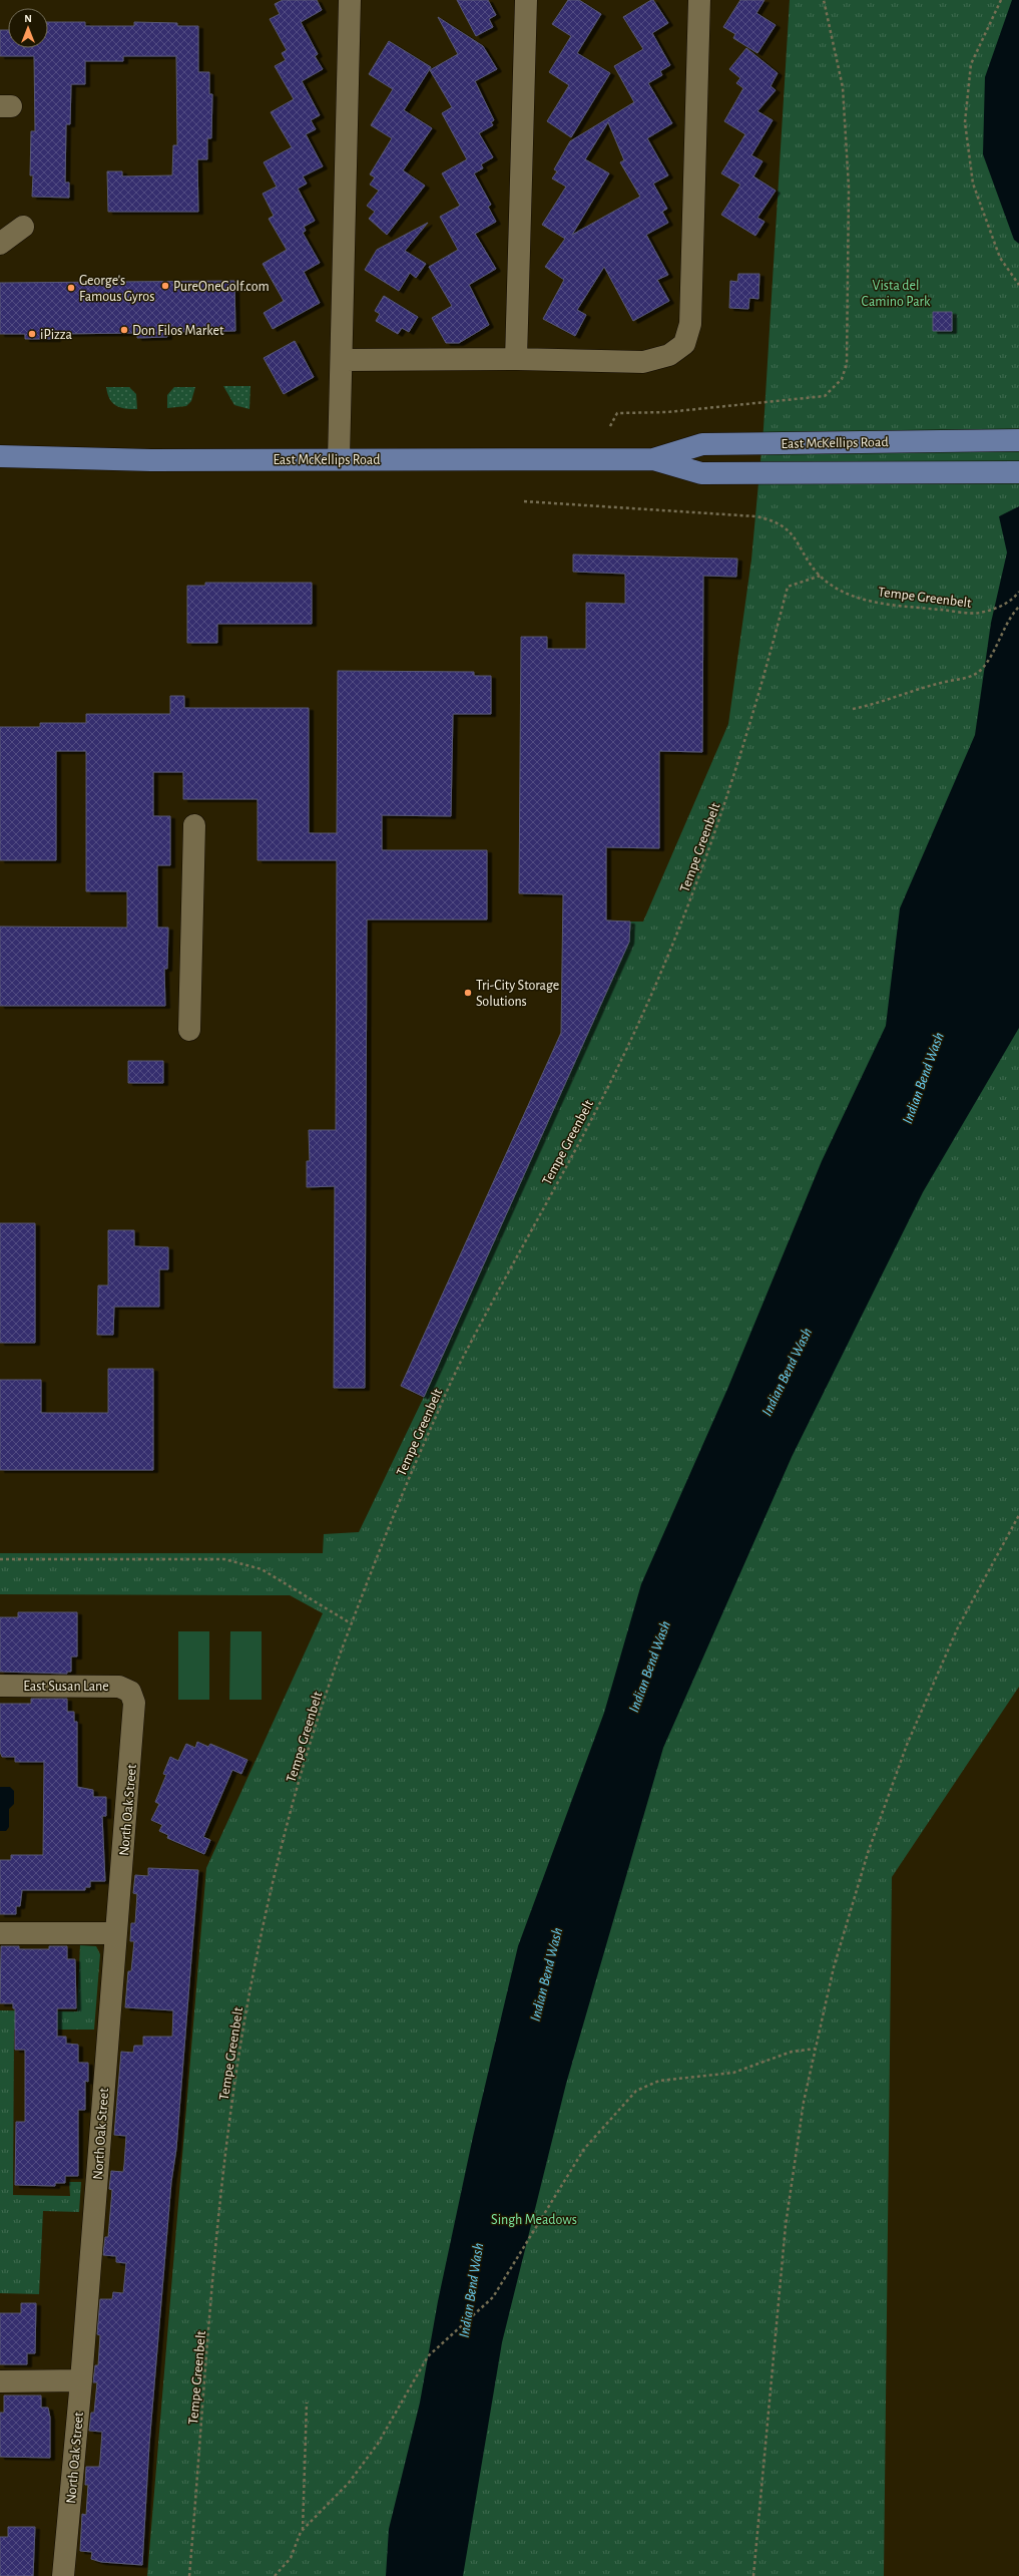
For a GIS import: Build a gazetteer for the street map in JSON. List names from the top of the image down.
{
  "streets": {
    "main road": ["East McKellips Road"],
    "street": ["East Susan Lane", "North Oak Street"],
    "path": ["Tempe Greenbelt"]
  },
  "crossings": [
    ["East Susan Lane", "North Oak Street"]
  ],
  "water": ["Indian Bend Wash"],
  "parks": ["Vista del Camino Park", "Singh Meadows"],
  "places": [
    "PureOneGolf.com",
    "George's Famous Gyros",
    "Don Filos Market",
    "iPizza",
    "Tri-City Storage Solutions"
  ],
  "north": "top"
}
